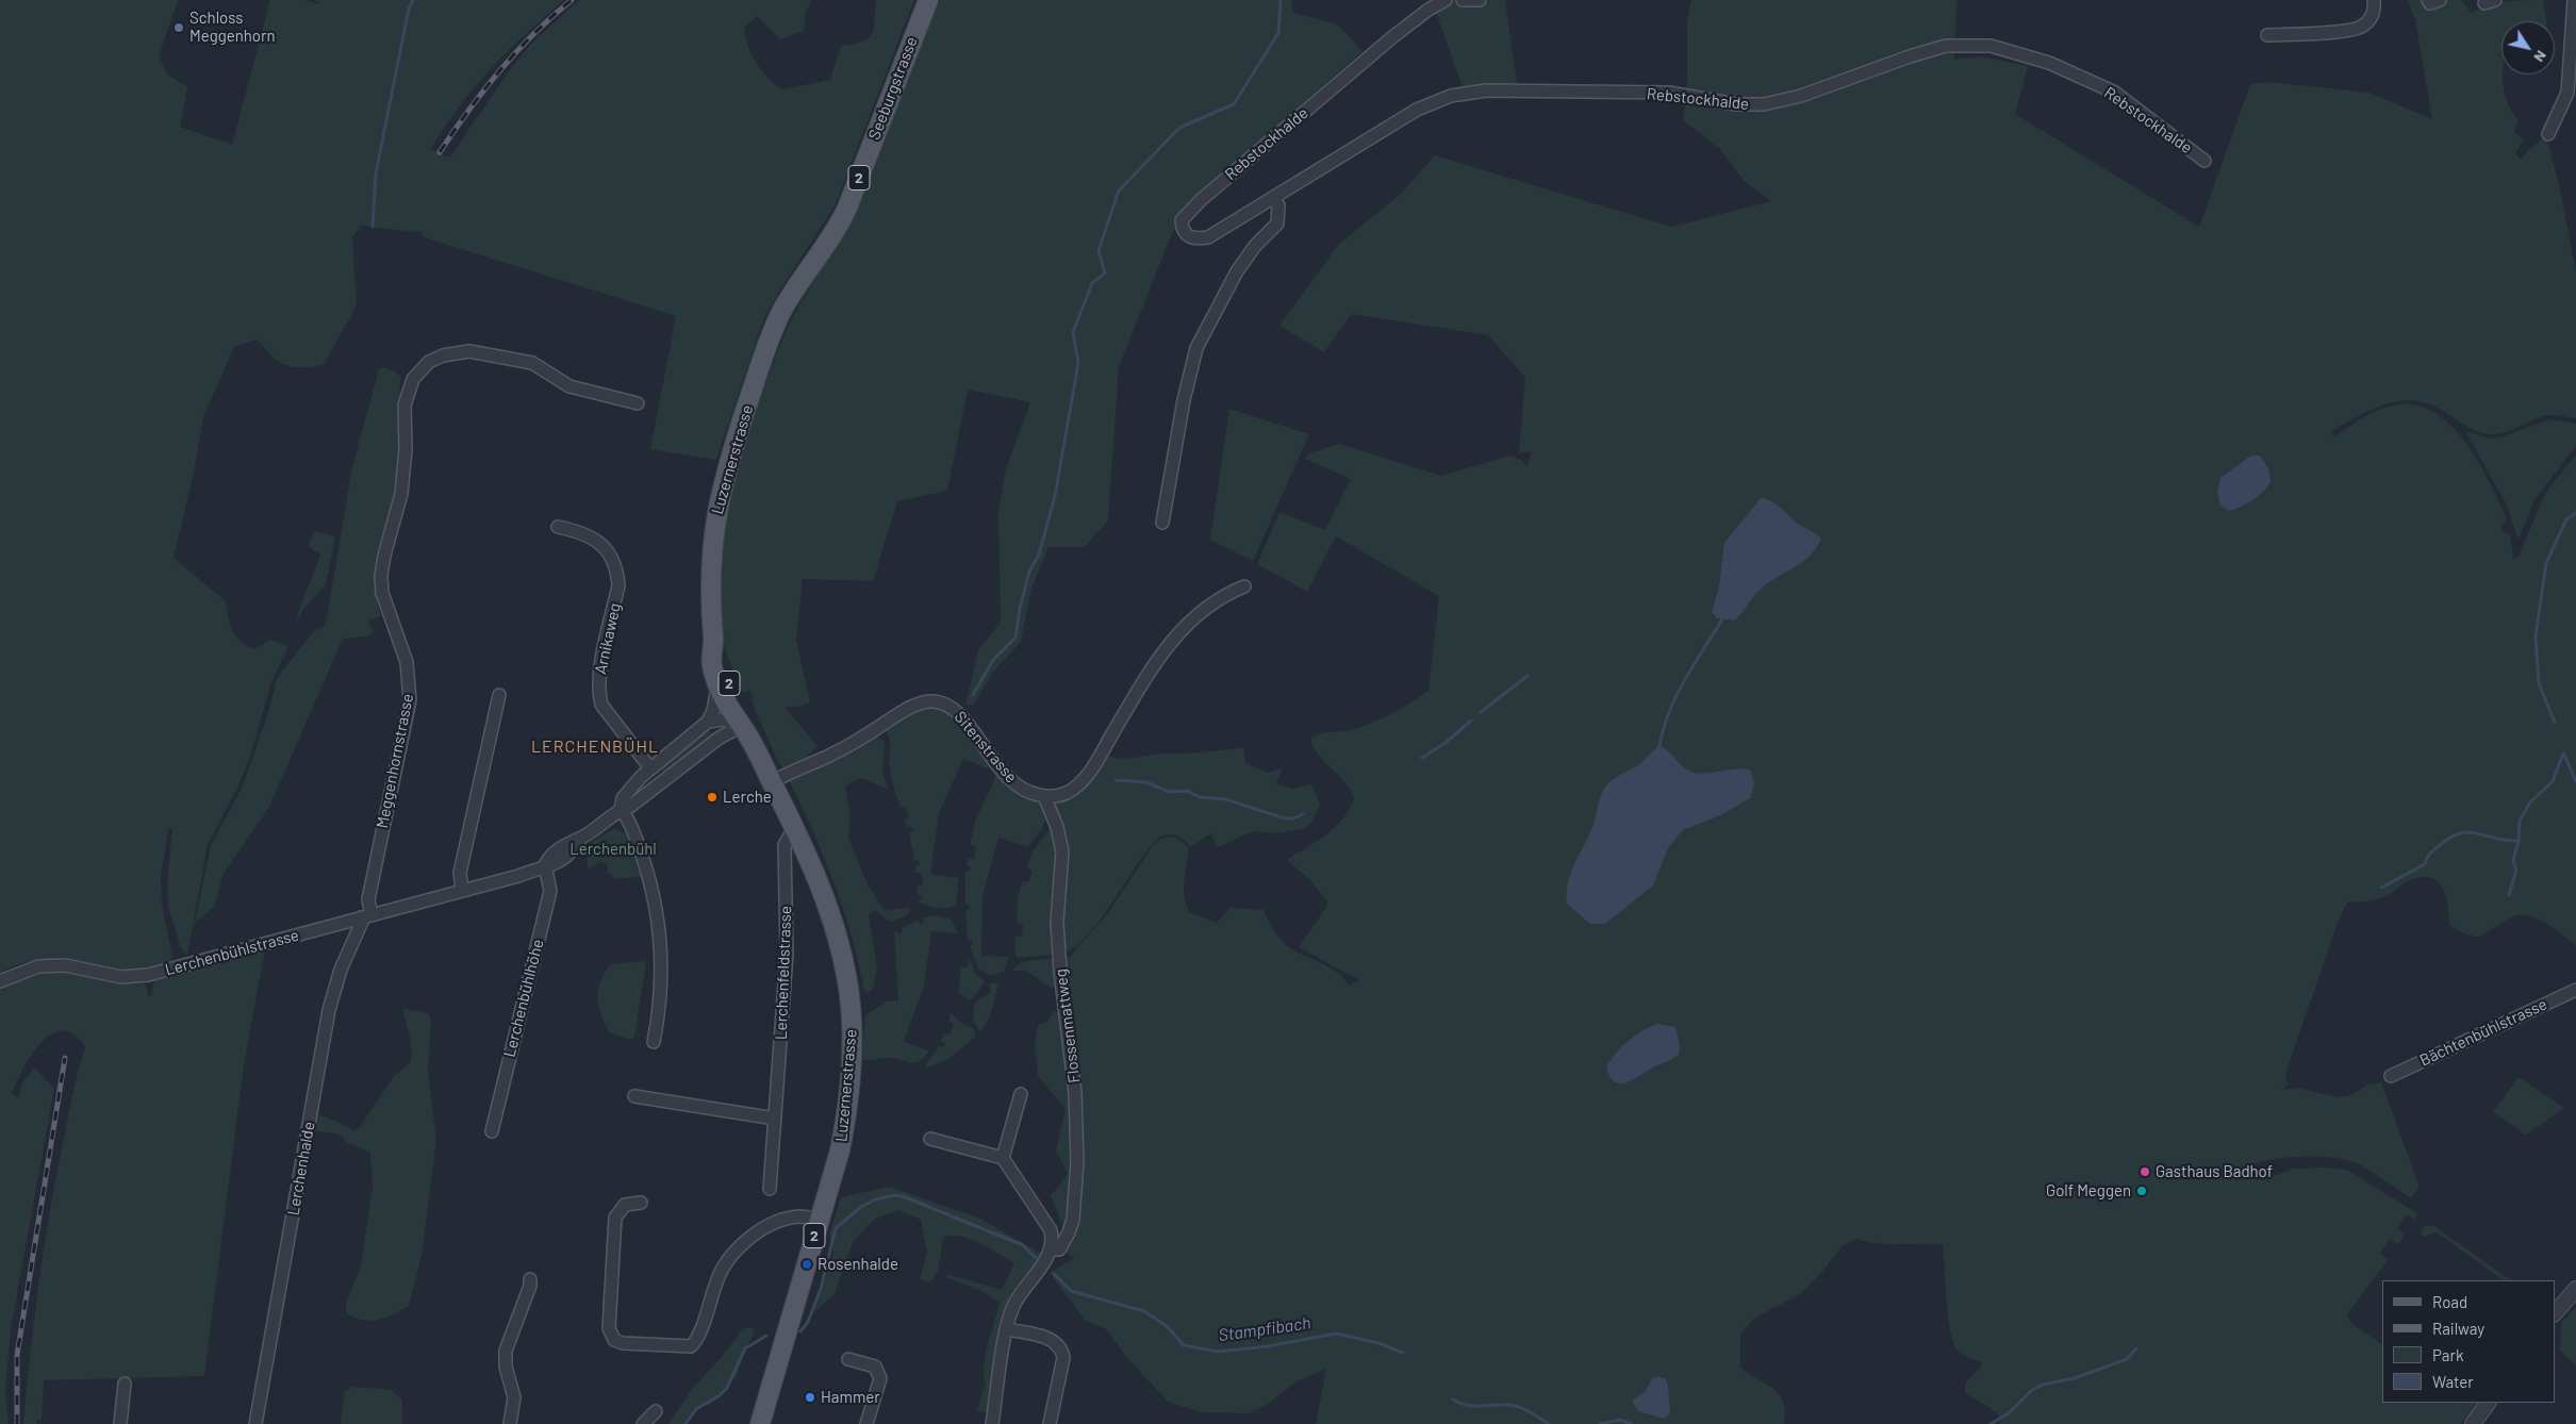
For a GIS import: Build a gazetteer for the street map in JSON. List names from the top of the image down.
{
  "streets": {
    "main road": ["Seeburgstrasse", "2", "Luzernerstrasse"],
    "street": [
      "Rebstockhalde",
      "Arnikaweg",
      "Sitenstrasse",
      "Meggenhornstrasse",
      "Lerchenbühlstrasse",
      "Lerchenfeldstrasse",
      "Lerchenbühlhöhe",
      "Flossenmattweg",
      "Bächtenbühlstrasse",
      "Lerchenhalde"
    ]
  },
  "crossings": [
    ["Seeburgstrasse", "Luzernerstrasse"],
    ["Luzernerstrasse", "Sitenstrasse"],
    ["Luzernerstrasse", "Lerchenbühlstrasse"],
    ["Luzernerstrasse", "Lerchenfeldstrasse"],
    ["Arnikaweg", "Lerchenbühlstrasse"],
    ["Sitenstrasse", "Flossenmattweg"],
    ["Meggenhornstrasse", "Lerchenbühlstrasse"],
    ["Meggenhornstrasse", "Lerchenhalde"],
    ["Lerchenbühlstrasse", "Lerchenbühlhöhe"],
    ["Lerchenbühlstrasse", "Lerchenhalde"]
  ],
  "districts": ["LERCHENBÜHL"],
  "water": ["Stampfibach"],
  "parks": ["Lerchenbühl"],
  "places": [
    "Schloss Meggenhorn",
    "Lerche",
    "Gasthaus Badhof",
    "Golf Meggen",
    "Rosenhalde",
    "Hammer"
  ],
  "legend": [
    "Road",
    "Railway",
    "Park",
    "Water"
  ],
  "north": "bottom right"
}
